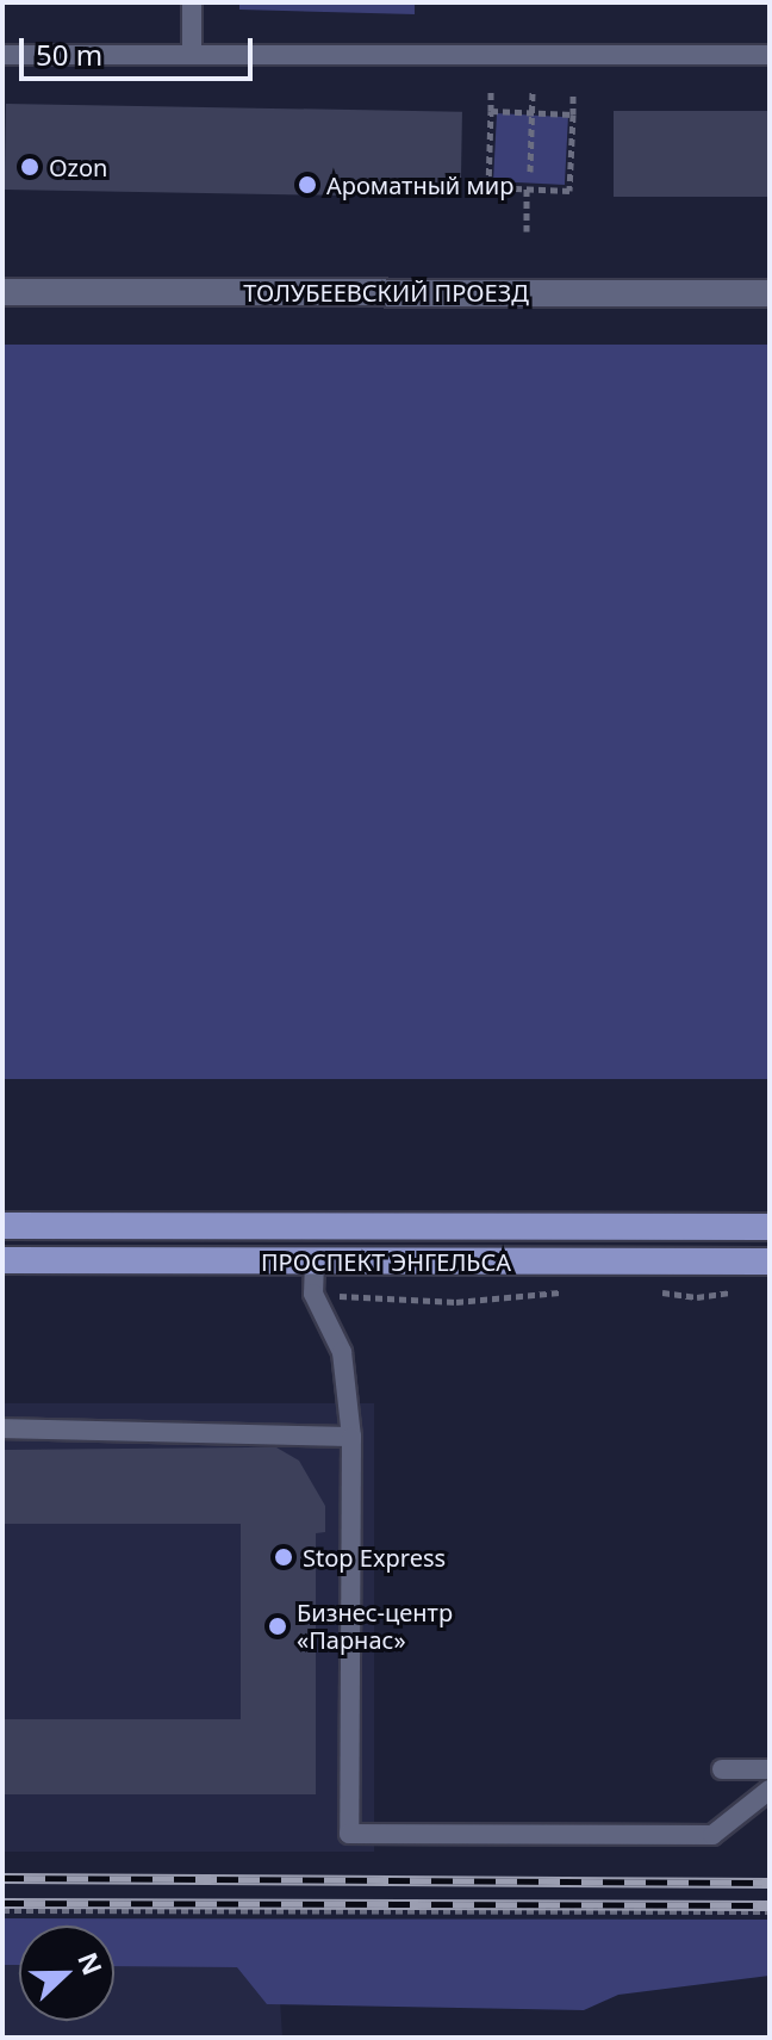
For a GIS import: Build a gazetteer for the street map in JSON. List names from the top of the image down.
{
  "streets": {
    "main road": ["ПРОСПЕКТ ЭНГЕЛЬСА"],
    "street": ["ТОЛУБЕЕВСКИЙ ПРОЕЗД"]
  },
  "places": [
    "Ozon",
    "Ароматный мир",
    "Stop Express",
    "Бизнес-центр «Парнас»"
  ],
  "scale_bar": "50 m",
  "north": "right"
}
